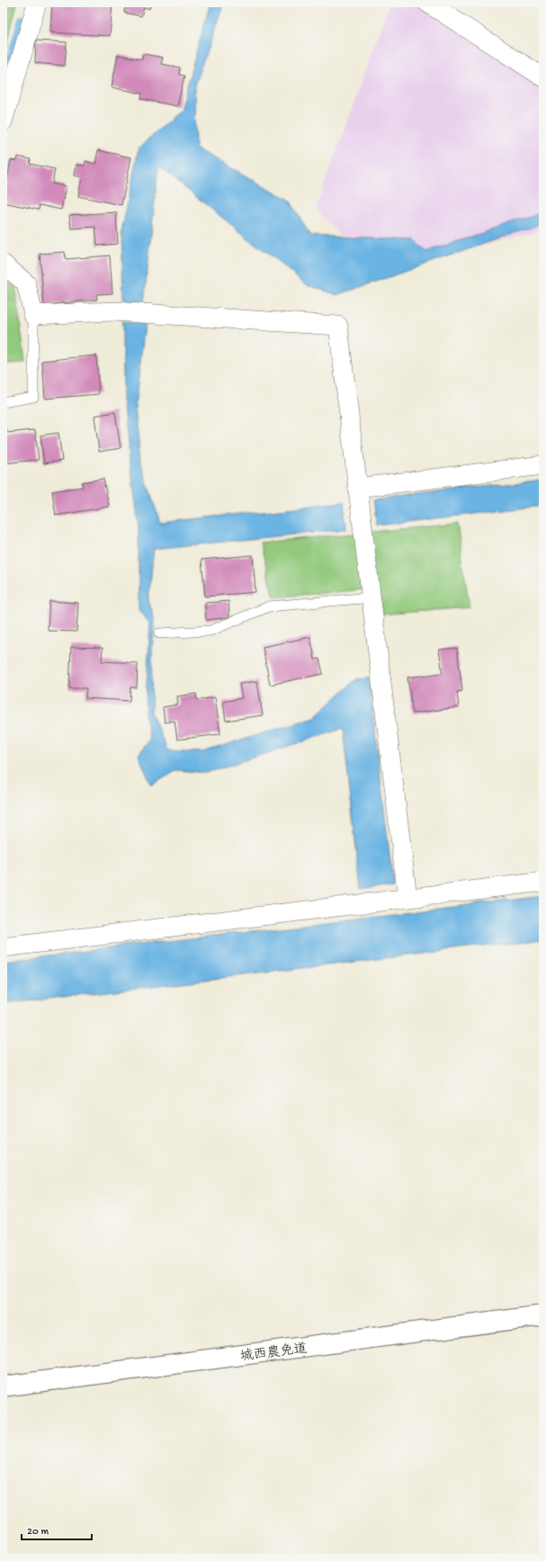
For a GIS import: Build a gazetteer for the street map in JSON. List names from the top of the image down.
{
  "streets": {
    "street": ["城西農免道"]
  },
  "scale_bar": "20 m"
}
